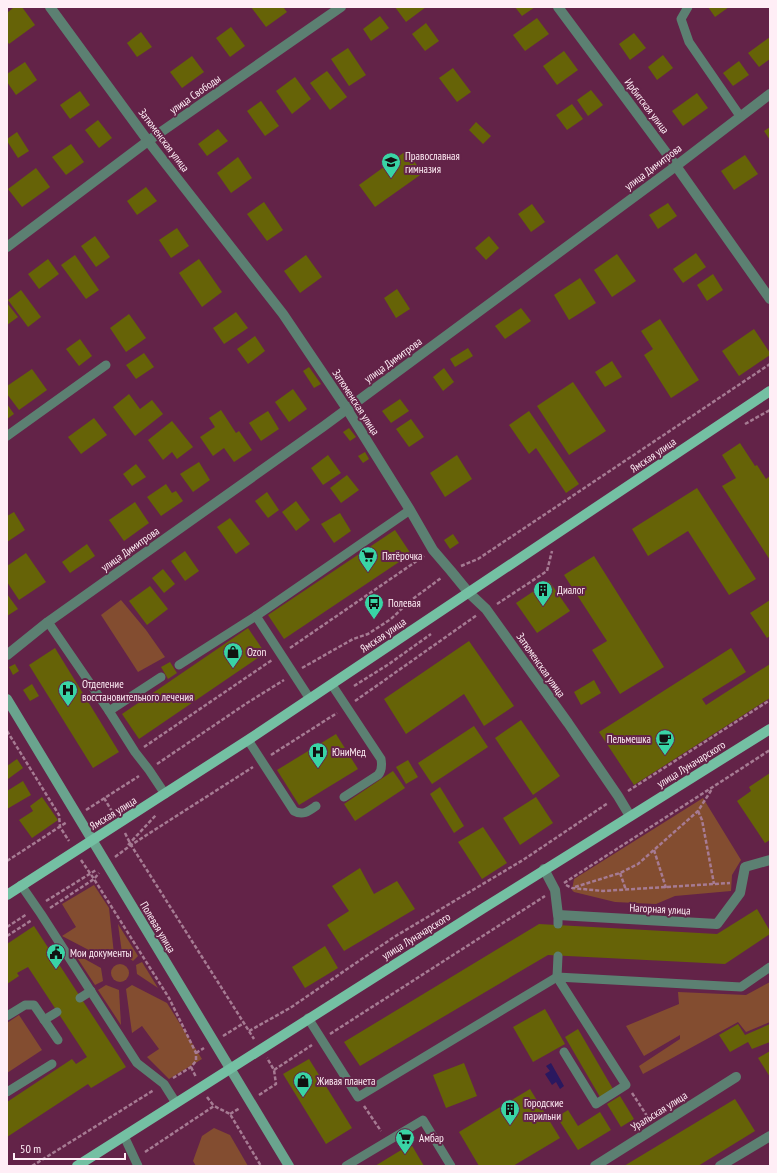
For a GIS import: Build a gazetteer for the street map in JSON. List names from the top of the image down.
{
  "streets": {
    "main road": ["Ямская улица", "улица Луначарского"],
    "street": [
      "улица Свободы",
      "Ирбитская улица",
      "Затюменская улица",
      "улица Димитрова",
      "Нагорная улица",
      "Полевая улица",
      "Уральская улица"
    ]
  },
  "crossings": [
    ["улица Свободы", "Затюменская улица"],
    ["Ирбитская улица", "улица Димитрова"],
    ["Затюменская улица", "улица Димитрова"],
    ["Затюменская улица", "Ямская улица"],
    ["Затюменская улица", "улица Луначарского"],
    ["Ямская улица", "Полевая улица"],
    ["улица Луначарского", "Нагорная улица"],
    ["улица Луначарского", "Полевая улица"]
  ],
  "places": {
    "school or university": ["Православная гимназия"],
    "supermarket": ["Пятёрочка", "Амбар"],
    "building": ["Диалог", "Городские парильни"],
    "bus stop": ["Полевая"],
    "shop": ["Ozon", "Живая планета"],
    "hospital": ["Отделение восстановительного лечения", "ЮниМед"],
    "cafe": ["Пельмешка"],
    "public building": ["Мои документы"]
  },
  "scale_bar": "50 m"
}
